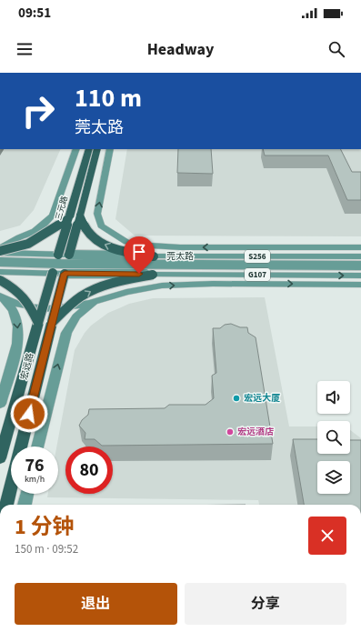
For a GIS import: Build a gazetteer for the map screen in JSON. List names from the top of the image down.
{
  "streets": {
    "highway": ["三元路", "宏远路"],
    "main road": ["莞太路", "S256", "G107"]
  },
  "crossings": [
    ["三元路", "莞太路"],
    ["三元路", "宏远路"],
    ["莞太路", "宏远路"]
  ],
  "places": ["宏远大厦", "宏远酒店"],
  "page": {
    "status": "09:51",
    "header": "Headway",
    "turn": ["110 m", "莞太路"],
    "speed": "76 km/h",
    "limit": "80",
    "heading": ["1 分钟", "150 m · 09:52"],
    "buttons": ["退出", "分享"]
  }
}
